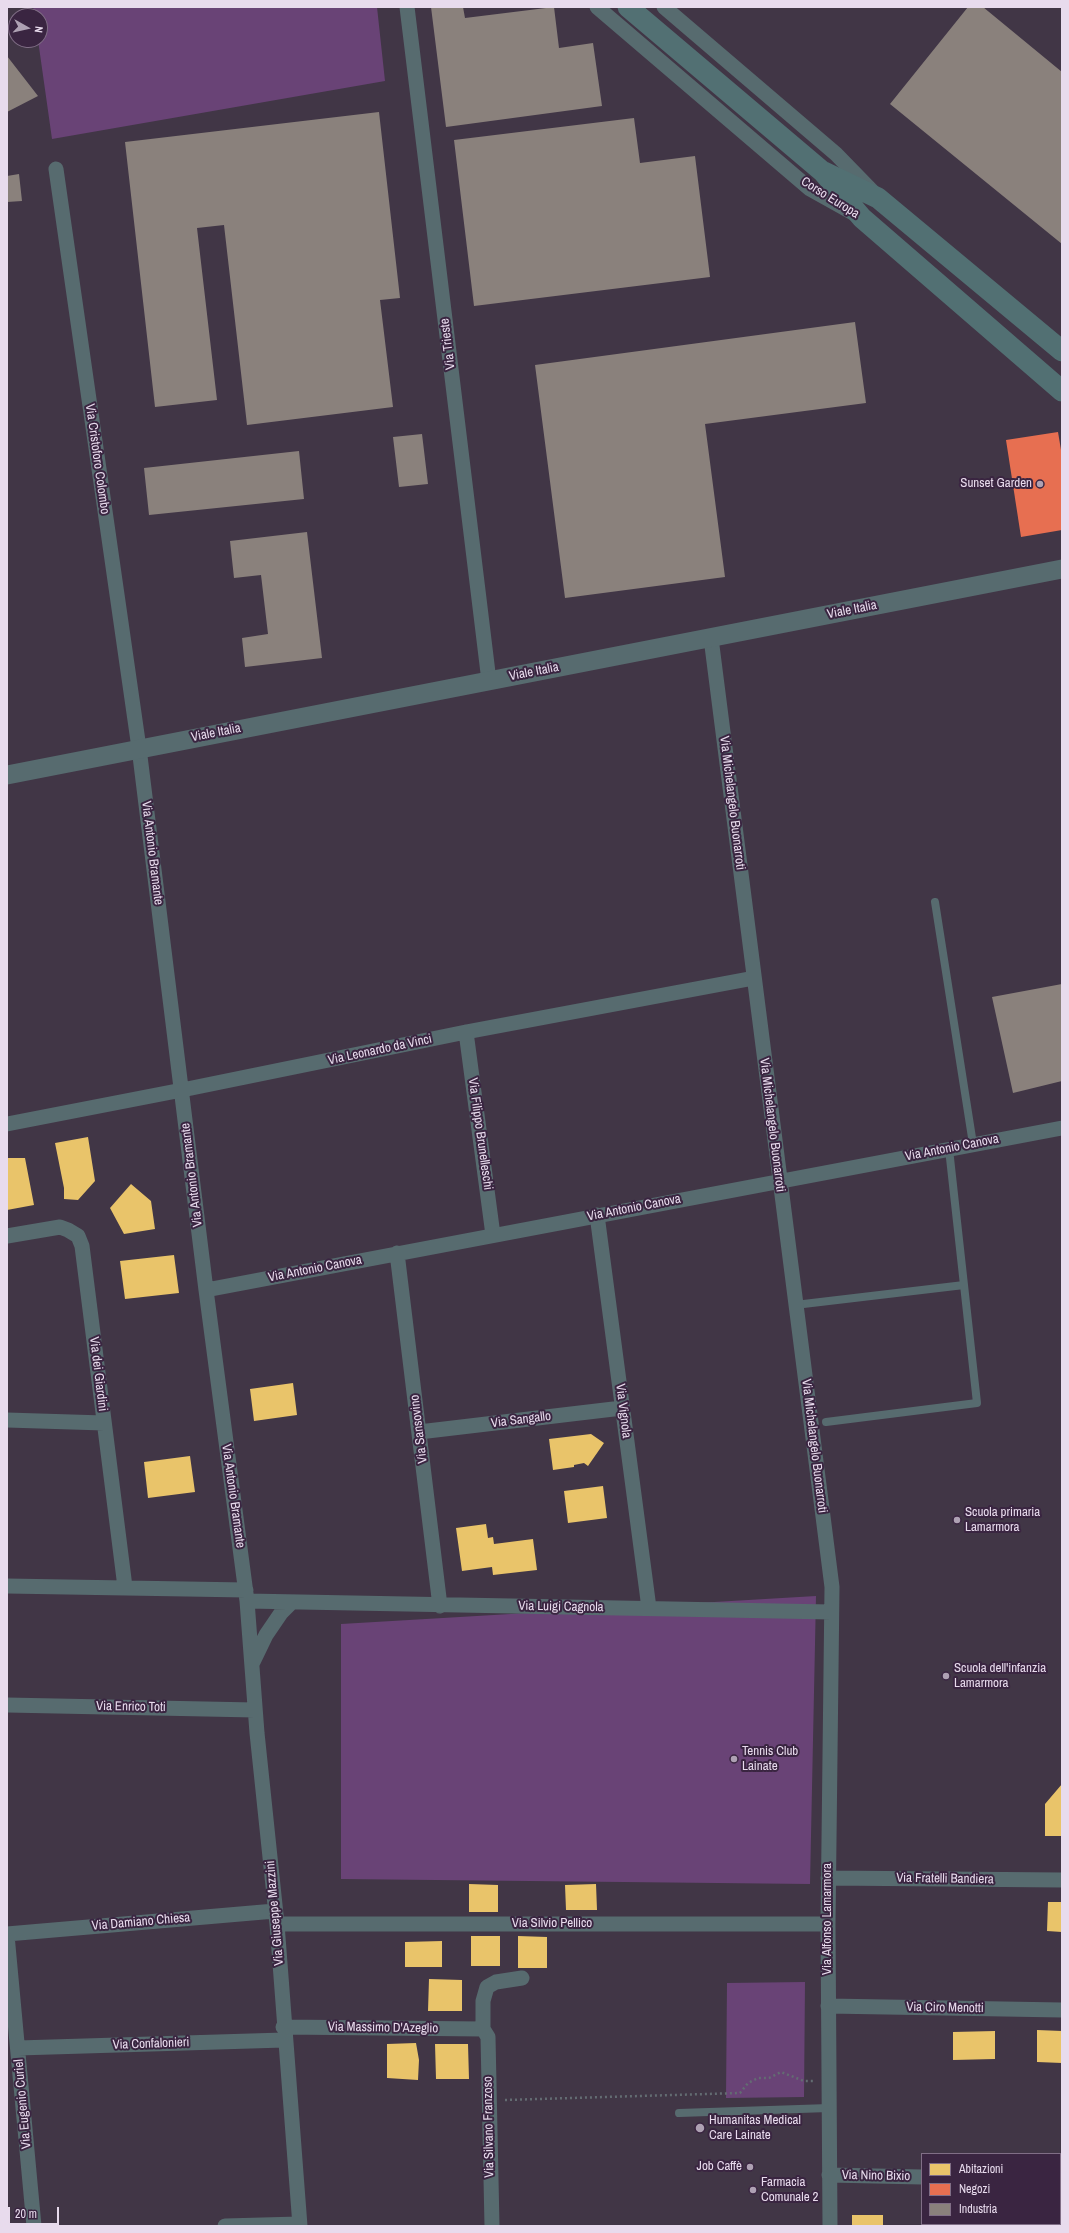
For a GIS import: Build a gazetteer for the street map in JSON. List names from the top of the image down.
{
  "streets": {
    "main road": ["Corso Europa"],
    "street": [
      "Via Trieste",
      "Via Cristoforo Colombo",
      "Viale Italia",
      "Via Michelangelo Buonarroti",
      "Via Antonio Bramante",
      "Via Leonardo da Vinci",
      "Via Filippo Brunelleschi",
      "Via Antonio Canova",
      "Via dei Giardini",
      "Via Vignola",
      "Via Sangallo",
      "Via Sansovino",
      "Via Luigi Cagnola",
      "Via Enrico Toti",
      "Via Fratelli Bandiera",
      "Via Giuseppe Mazzini",
      "Via Alfonso Lamarmora",
      "Via Damiano Chiesa",
      "Via Silvio Pellico",
      "Via Ciro Menotti",
      "Via Massimo D'Azeglio",
      "Via Confalonieri",
      "Via Eugenio Curiel",
      "Via Silvano Franzoso",
      "Via Nino Bixio"
    ]
  },
  "crossings": [
    ["Via Trieste", "Viale Italia"],
    ["Via Cristoforo Colombo", "Viale Italia"],
    ["Via Cristoforo Colombo", "Via Antonio Bramante"],
    ["Viale Italia", "Via Michelangelo Buonarroti"],
    ["Viale Italia", "Via Antonio Bramante"],
    ["Via Michelangelo Buonarroti", "Via Leonardo da Vinci"],
    ["Via Michelangelo Buonarroti", "Via Antonio Canova"],
    ["Via Michelangelo Buonarroti", "Via Luigi Cagnola"],
    ["Via Michelangelo Buonarroti", "Via Alfonso Lamarmora"],
    ["Via Antonio Bramante", "Via Leonardo da Vinci"],
    ["Via Antonio Bramante", "Via Antonio Canova"],
    ["Via Antonio Bramante", "Via Luigi Cagnola"],
    ["Via Antonio Bramante", "Via Giuseppe Mazzini"],
    ["Via Leonardo da Vinci", "Via Filippo Brunelleschi"],
    ["Via Filippo Brunelleschi", "Via Antonio Canova"],
    ["Via Antonio Canova", "Via Vignola"],
    ["Via Antonio Canova", "Via Sansovino"],
    ["Via dei Giardini", "Via Luigi Cagnola"],
    ["Via Vignola", "Via Sangallo"],
    ["Via Vignola", "Via Luigi Cagnola"],
    ["Via Sangallo", "Via Sansovino"],
    ["Via Sansovino", "Via Luigi Cagnola"],
    ["Via Luigi Cagnola", "Via Giuseppe Mazzini"],
    ["Via Luigi Cagnola", "Via Alfonso Lamarmora"],
    ["Via Enrico Toti", "Via Giuseppe Mazzini"],
    ["Via Fratelli Bandiera", "Via Alfonso Lamarmora"],
    ["Via Giuseppe Mazzini", "Via Damiano Chiesa"],
    ["Via Giuseppe Mazzini", "Via Silvio Pellico"],
    ["Via Giuseppe Mazzini", "Via Massimo D'Azeglio"],
    ["Via Giuseppe Mazzini", "Via Confalonieri"],
    ["Via Alfonso Lamarmora", "Via Silvio Pellico"],
    ["Via Alfonso Lamarmora", "Via Ciro Menotti"],
    ["Via Alfonso Lamarmora", "Via Nino Bixio"],
    ["Via Damiano Chiesa", "Via Silvio Pellico"],
    ["Via Damiano Chiesa", "Via Eugenio Curiel"],
    ["Via Massimo D'Azeglio", "Via Confalonieri"],
    ["Via Massimo D'Azeglio", "Via Silvano Franzoso"],
    ["Via Confalonieri", "Via Eugenio Curiel"]
  ],
  "places": [
    "Sunset Garden",
    "Scuola primaria Lamarmora",
    "Scuola dell'infanzia Lamarmora",
    "Tennis Club Lainate",
    "Humanitas Medical Care Lainate",
    "Job Caffè",
    "Farmacia Comunale 2"
  ],
  "legend": ["Abitazioni", "Negozi", "Industria"],
  "scale_bar": "20 m",
  "north": "right"
}
